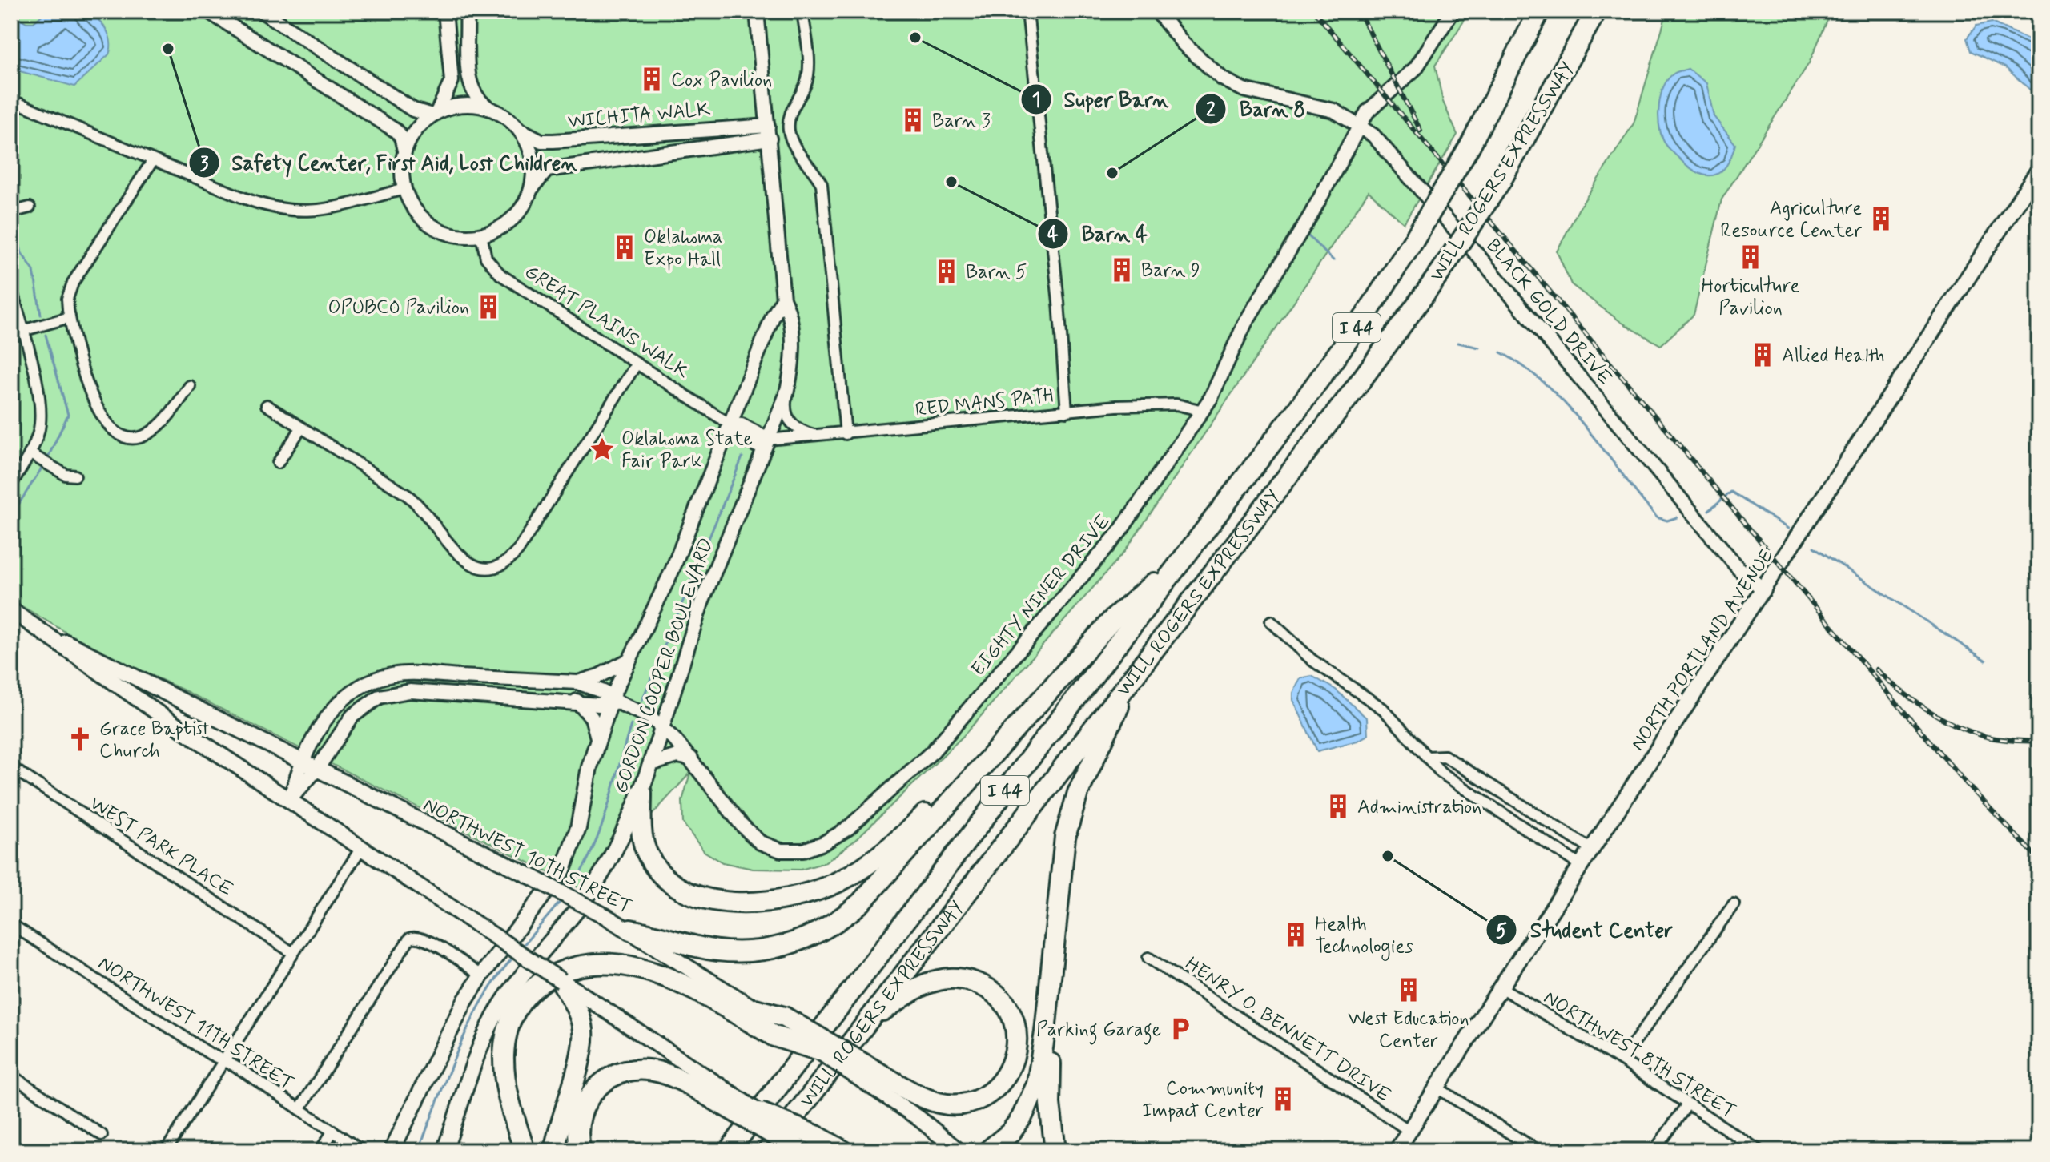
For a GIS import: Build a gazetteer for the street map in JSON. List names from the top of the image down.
{
  "streets": {
    "highway": ["WILL ROGERS EXPRESSWAY", "I 44"],
    "main road": ["NORTH PORTLAND AVENUE", "GORDON COOPER BOULEVARD", "NORTHWEST 10TH STREET"],
    "street": [
      "WICHITA WALK",
      "BLACK GOLD DRIVE",
      "GREAT PLAINS WALK",
      "RED MANS PATH",
      "EIGHTY NINER DRIVE",
      "WEST PARK PLACE",
      "NORTHWEST 11TH STREET",
      "HENRY O. BENNETT DRIVE",
      "NORTHWEST 8TH STREET"
    ]
  },
  "crossings": [
    ["WICHITA WALK", "GREAT PLAINS WALK"],
    ["WICHITA WALK", "GORDON COOPER BOULEVARD"],
    ["BLACK GOLD DRIVE", "EIGHTY NINER DRIVE"],
    ["BLACK GOLD DRIVE", "NORTH PORTLAND AVENUE"],
    ["GREAT PLAINS WALK", "RED MANS PATH"],
    ["GREAT PLAINS WALK", "GORDON COOPER BOULEVARD"],
    ["RED MANS PATH", "EIGHTY NINER DRIVE"],
    ["RED MANS PATH", "GORDON COOPER BOULEVARD"],
    ["EIGHTY NINER DRIVE", "GORDON COOPER BOULEVARD"],
    ["EIGHTY NINER DRIVE", "NORTHWEST 10TH STREET"],
    ["NORTH PORTLAND AVENUE", "HENRY O. BENNETT DRIVE"],
    ["NORTH PORTLAND AVENUE", "NORTHWEST 8TH STREET"]
  ],
  "places": {
    "other": [
      "Super Barn",
      "Safety Center, First Aid, Lost Children",
      "Barn 8",
      "Barn 4",
      "Student Center"
    ],
    "building": [
      "Cox Pavilion",
      "Barn 3",
      "Agriculture Resource Center",
      "Oklahoma Expo Hall",
      "Horticulture Pavilion",
      "Barn 9",
      "Barn 5",
      "OPUBCO Pavilion",
      "Allied Health",
      "Administration",
      "Health Technologies",
      "West Education Center",
      "Community Impact Center"
    ],
    "place": ["Oklahoma State Fair Park"],
    "church": ["Grace Baptist Church"],
    "parking": ["Parking Garage"]
  }
}
